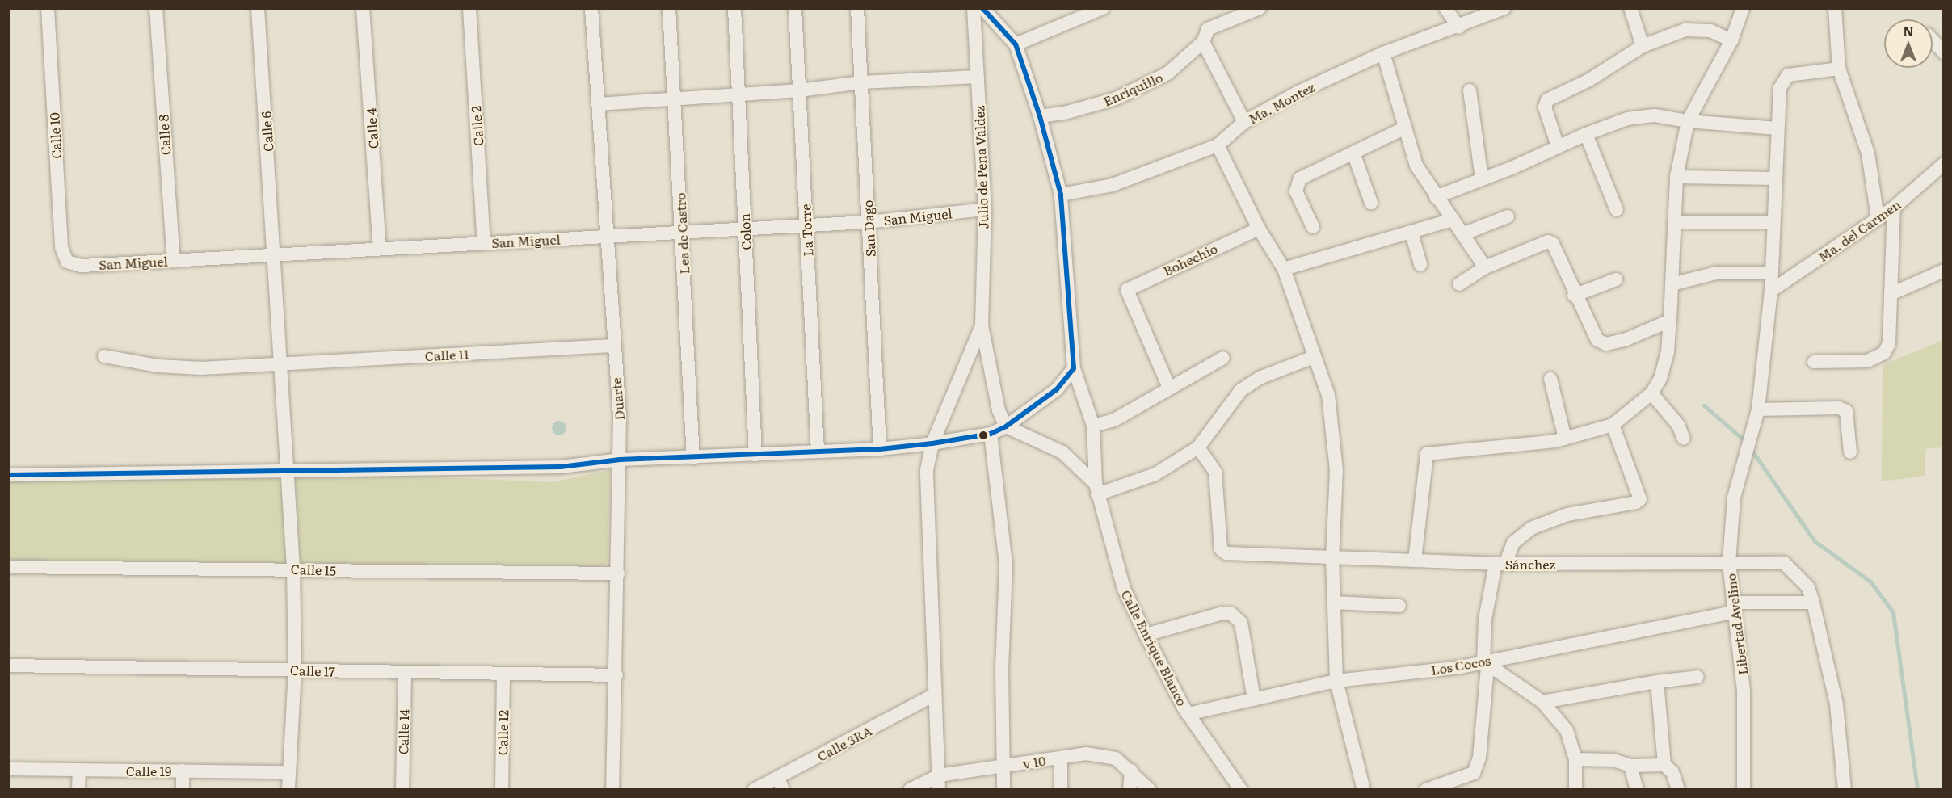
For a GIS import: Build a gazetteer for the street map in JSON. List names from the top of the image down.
{
  "streets": {
    "street": [
      "Enriquillo",
      "Ma. Montez",
      "Calle 2",
      "Calle 4",
      "Calle 6",
      "Calle 8",
      "Calle 10",
      "Julio de Pena Valdez",
      "San Miguel",
      "San Dago",
      "La Torre",
      "Ma. del Carmen",
      "Colon",
      "Lea de Castro",
      "Bohechio",
      "Calle 11",
      "Duarte",
      "Sánchez",
      "Calle 15",
      "Libertad Avelino",
      "Calle Enrique Blanco",
      "Los Cocos",
      "Calle 17",
      "Calle 14",
      "Calle 12",
      "Calle 3RA",
      "v 10",
      "Calle 19"
    ]
  },
  "crossings": [
    ["Enriquillo", "Calle Enrique Blanco"],
    ["Ma. Montez", "Calle Enrique Blanco"],
    ["Calle 2", "San Miguel"],
    ["Calle 4", "San Miguel"],
    ["Calle 6", "San Miguel"],
    ["Calle 6", "Calle 11"],
    ["Calle 6", "Calle 15"],
    ["Calle 6", "Calle 17"],
    ["Calle 6", "Calle 19"],
    ["Calle 8", "San Miguel"],
    ["Calle 10", "San Miguel"],
    ["Julio de Pena Valdez", "San Miguel"],
    ["Julio de Pena Valdez", "Calle 3RA"],
    ["Julio de Pena Valdez", "v 10"],
    ["San Miguel", "San Dago"],
    ["San Miguel", "La Torre"],
    ["San Miguel", "Colon"],
    ["San Miguel", "Lea de Castro"],
    ["San Miguel", "Duarte"],
    ["Ma. del Carmen", "Libertad Avelino"],
    ["Calle 11", "Duarte"],
    ["Duarte", "Calle 15"],
    ["Duarte", "Calle 17"],
    ["Sánchez", "Libertad Avelino"],
    ["Sánchez", "Los Cocos"],
    ["Libertad Avelino", "Los Cocos"],
    ["Calle Enrique Blanco", "Los Cocos"],
    ["Calle 17", "Calle 14"],
    ["Calle 17", "Calle 12"]
  ],
  "north": "top"
}
